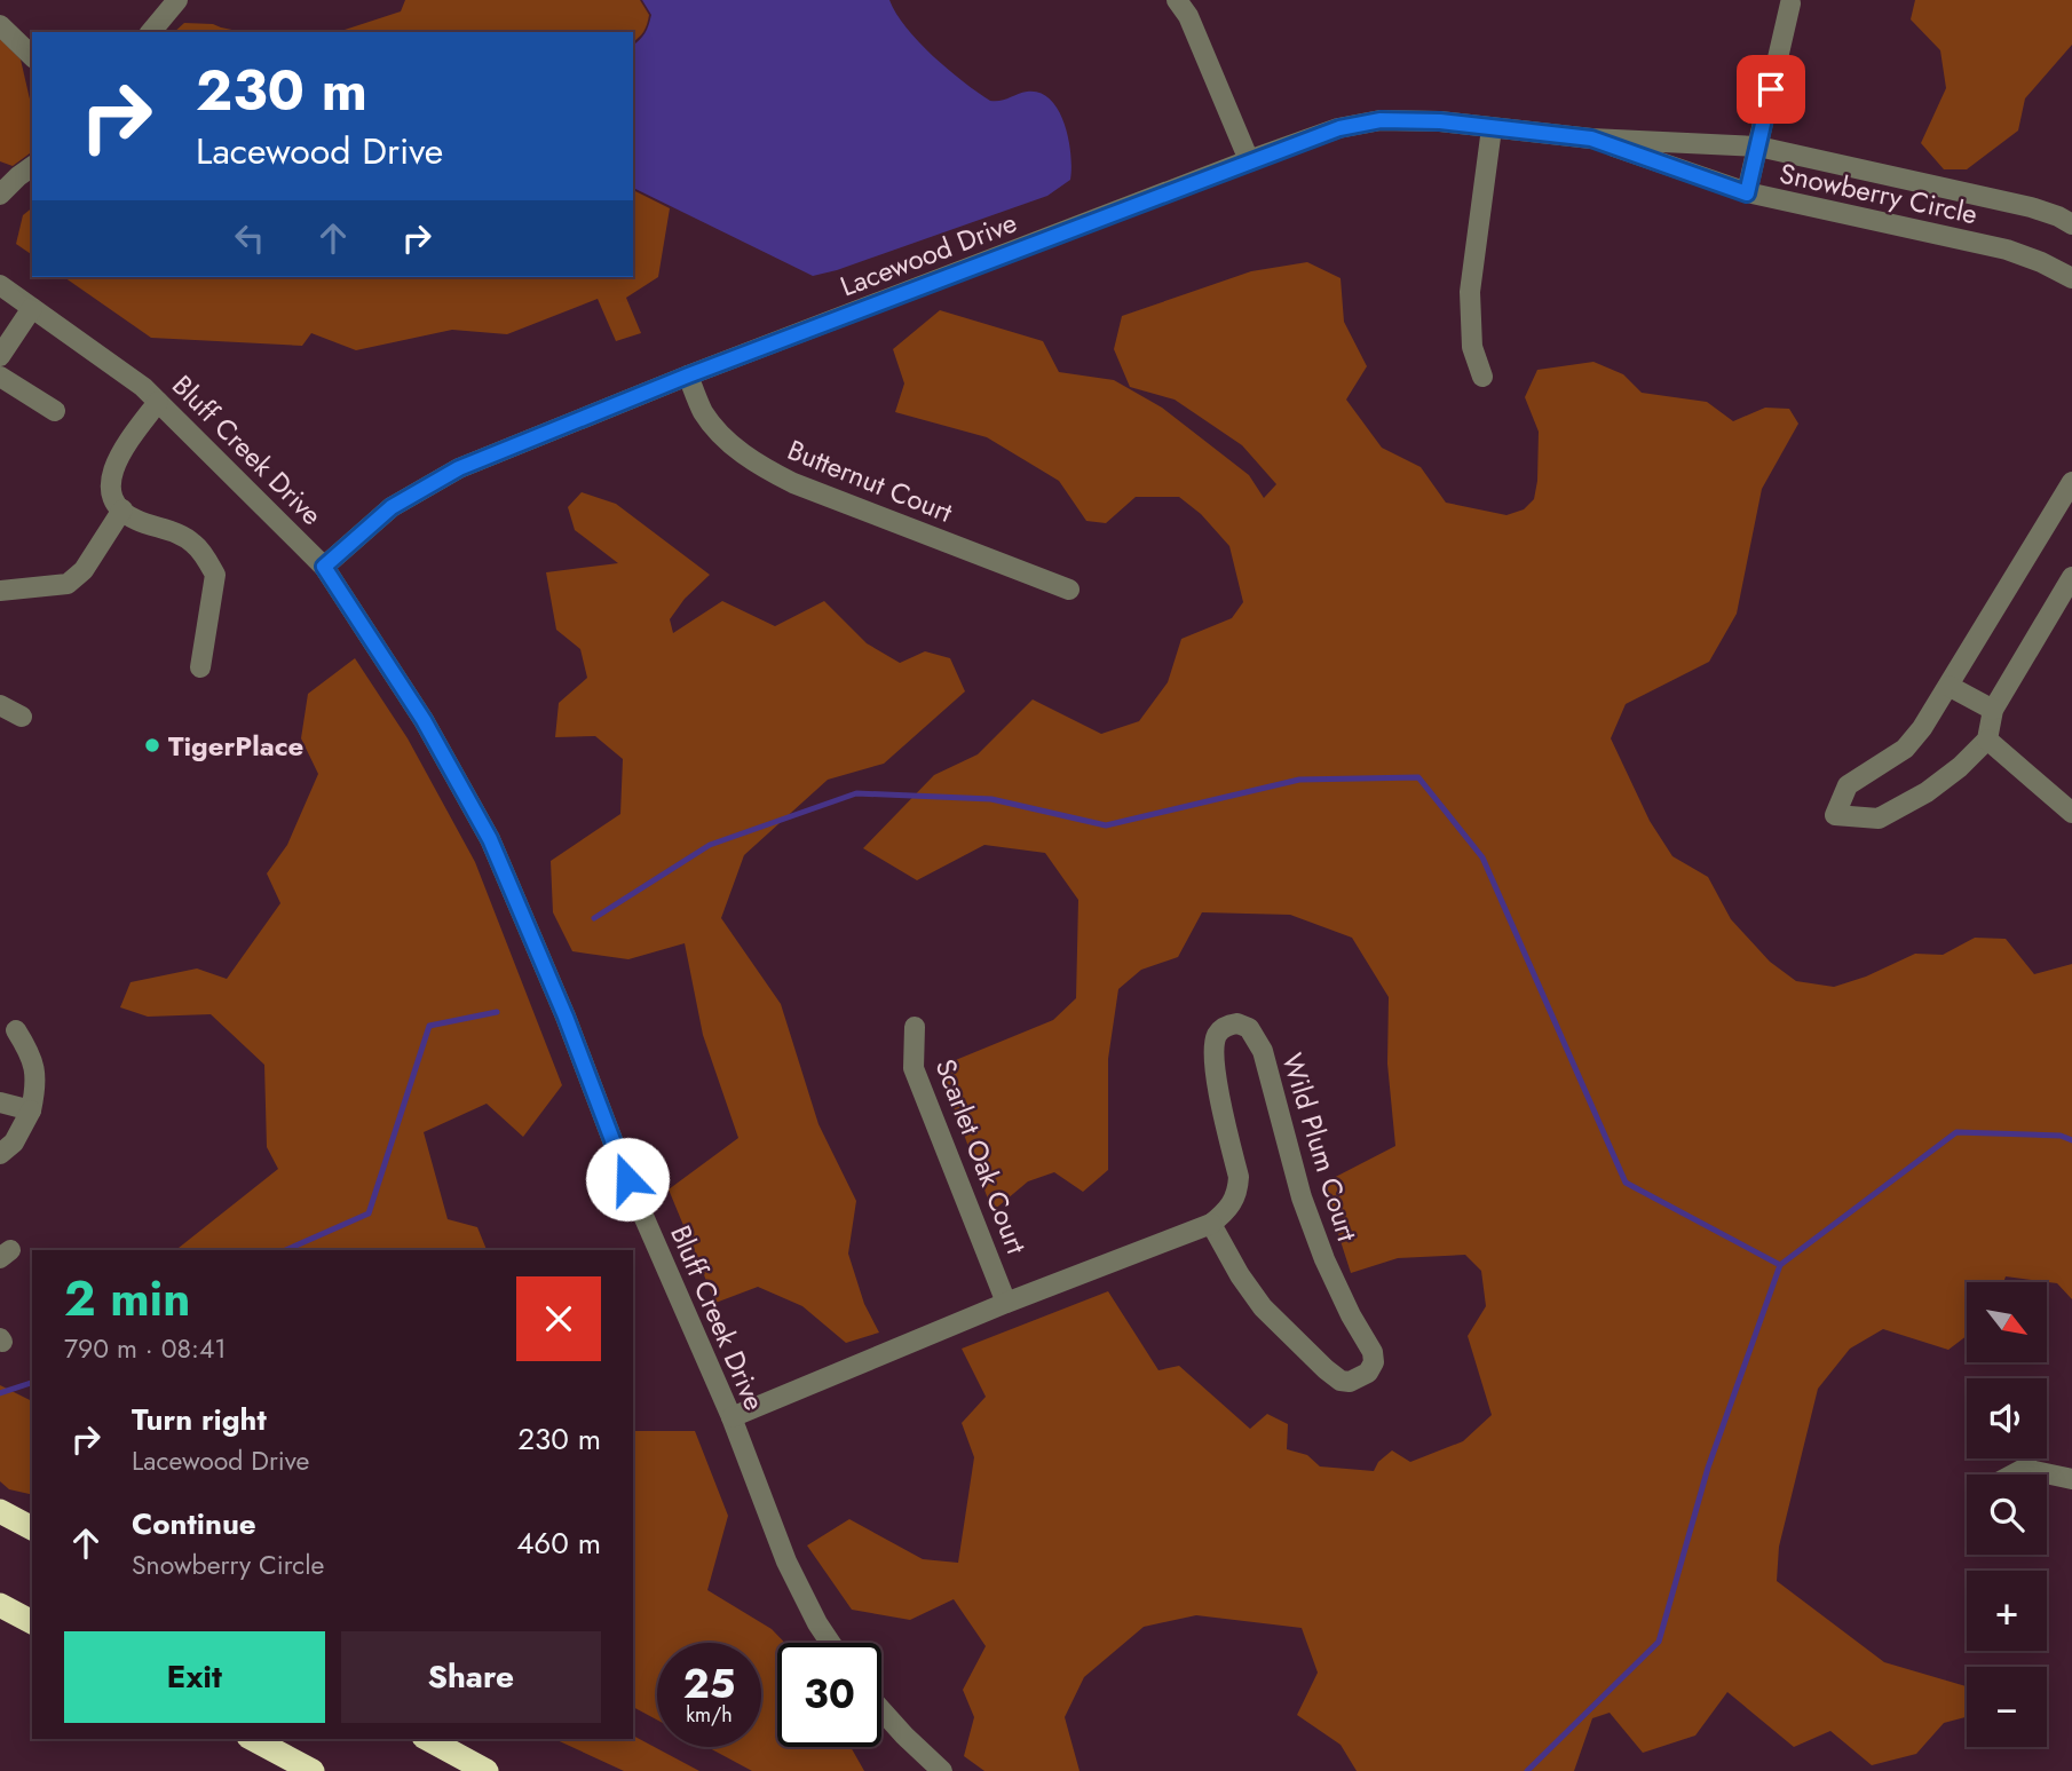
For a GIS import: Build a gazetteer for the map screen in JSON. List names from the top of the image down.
{
  "streets": {
    "street": [
      "Snowberry Circle",
      "Lacewood Drive",
      "Bluff Creek Drive",
      "Butternut Court",
      "Wild Plum Court",
      "Scarlet Oak Court"
    ]
  },
  "crossings": [
    ["Snowberry Circle", "Lacewood Drive"],
    ["Lacewood Drive", "Bluff Creek Drive"],
    ["Lacewood Drive", "Butternut Court"],
    ["Bluff Creek Drive", "Wild Plum Court"],
    ["Wild Plum Court", "Scarlet Oak Court"]
  ],
  "places": ["TigerPlace"],
  "north": "bottom right",
  "page": {
    "turn": ["230 m", "Lacewood Drive"],
    "heading": ["2 min", "790 m · 08:41"],
    "map_buttons": ["+", "−"],
    "list": [
      {
        "name": "Turn right",
        "note": "Lacewood Drive",
        "value": "230 m"
      },
      {
        "name": "Continue",
        "note": "Snowberry Circle",
        "value": "460 m"
      }
    ],
    "buttons": ["Exit", "Share"],
    "speed": "25 km/h",
    "limit": "30"
  }
}
